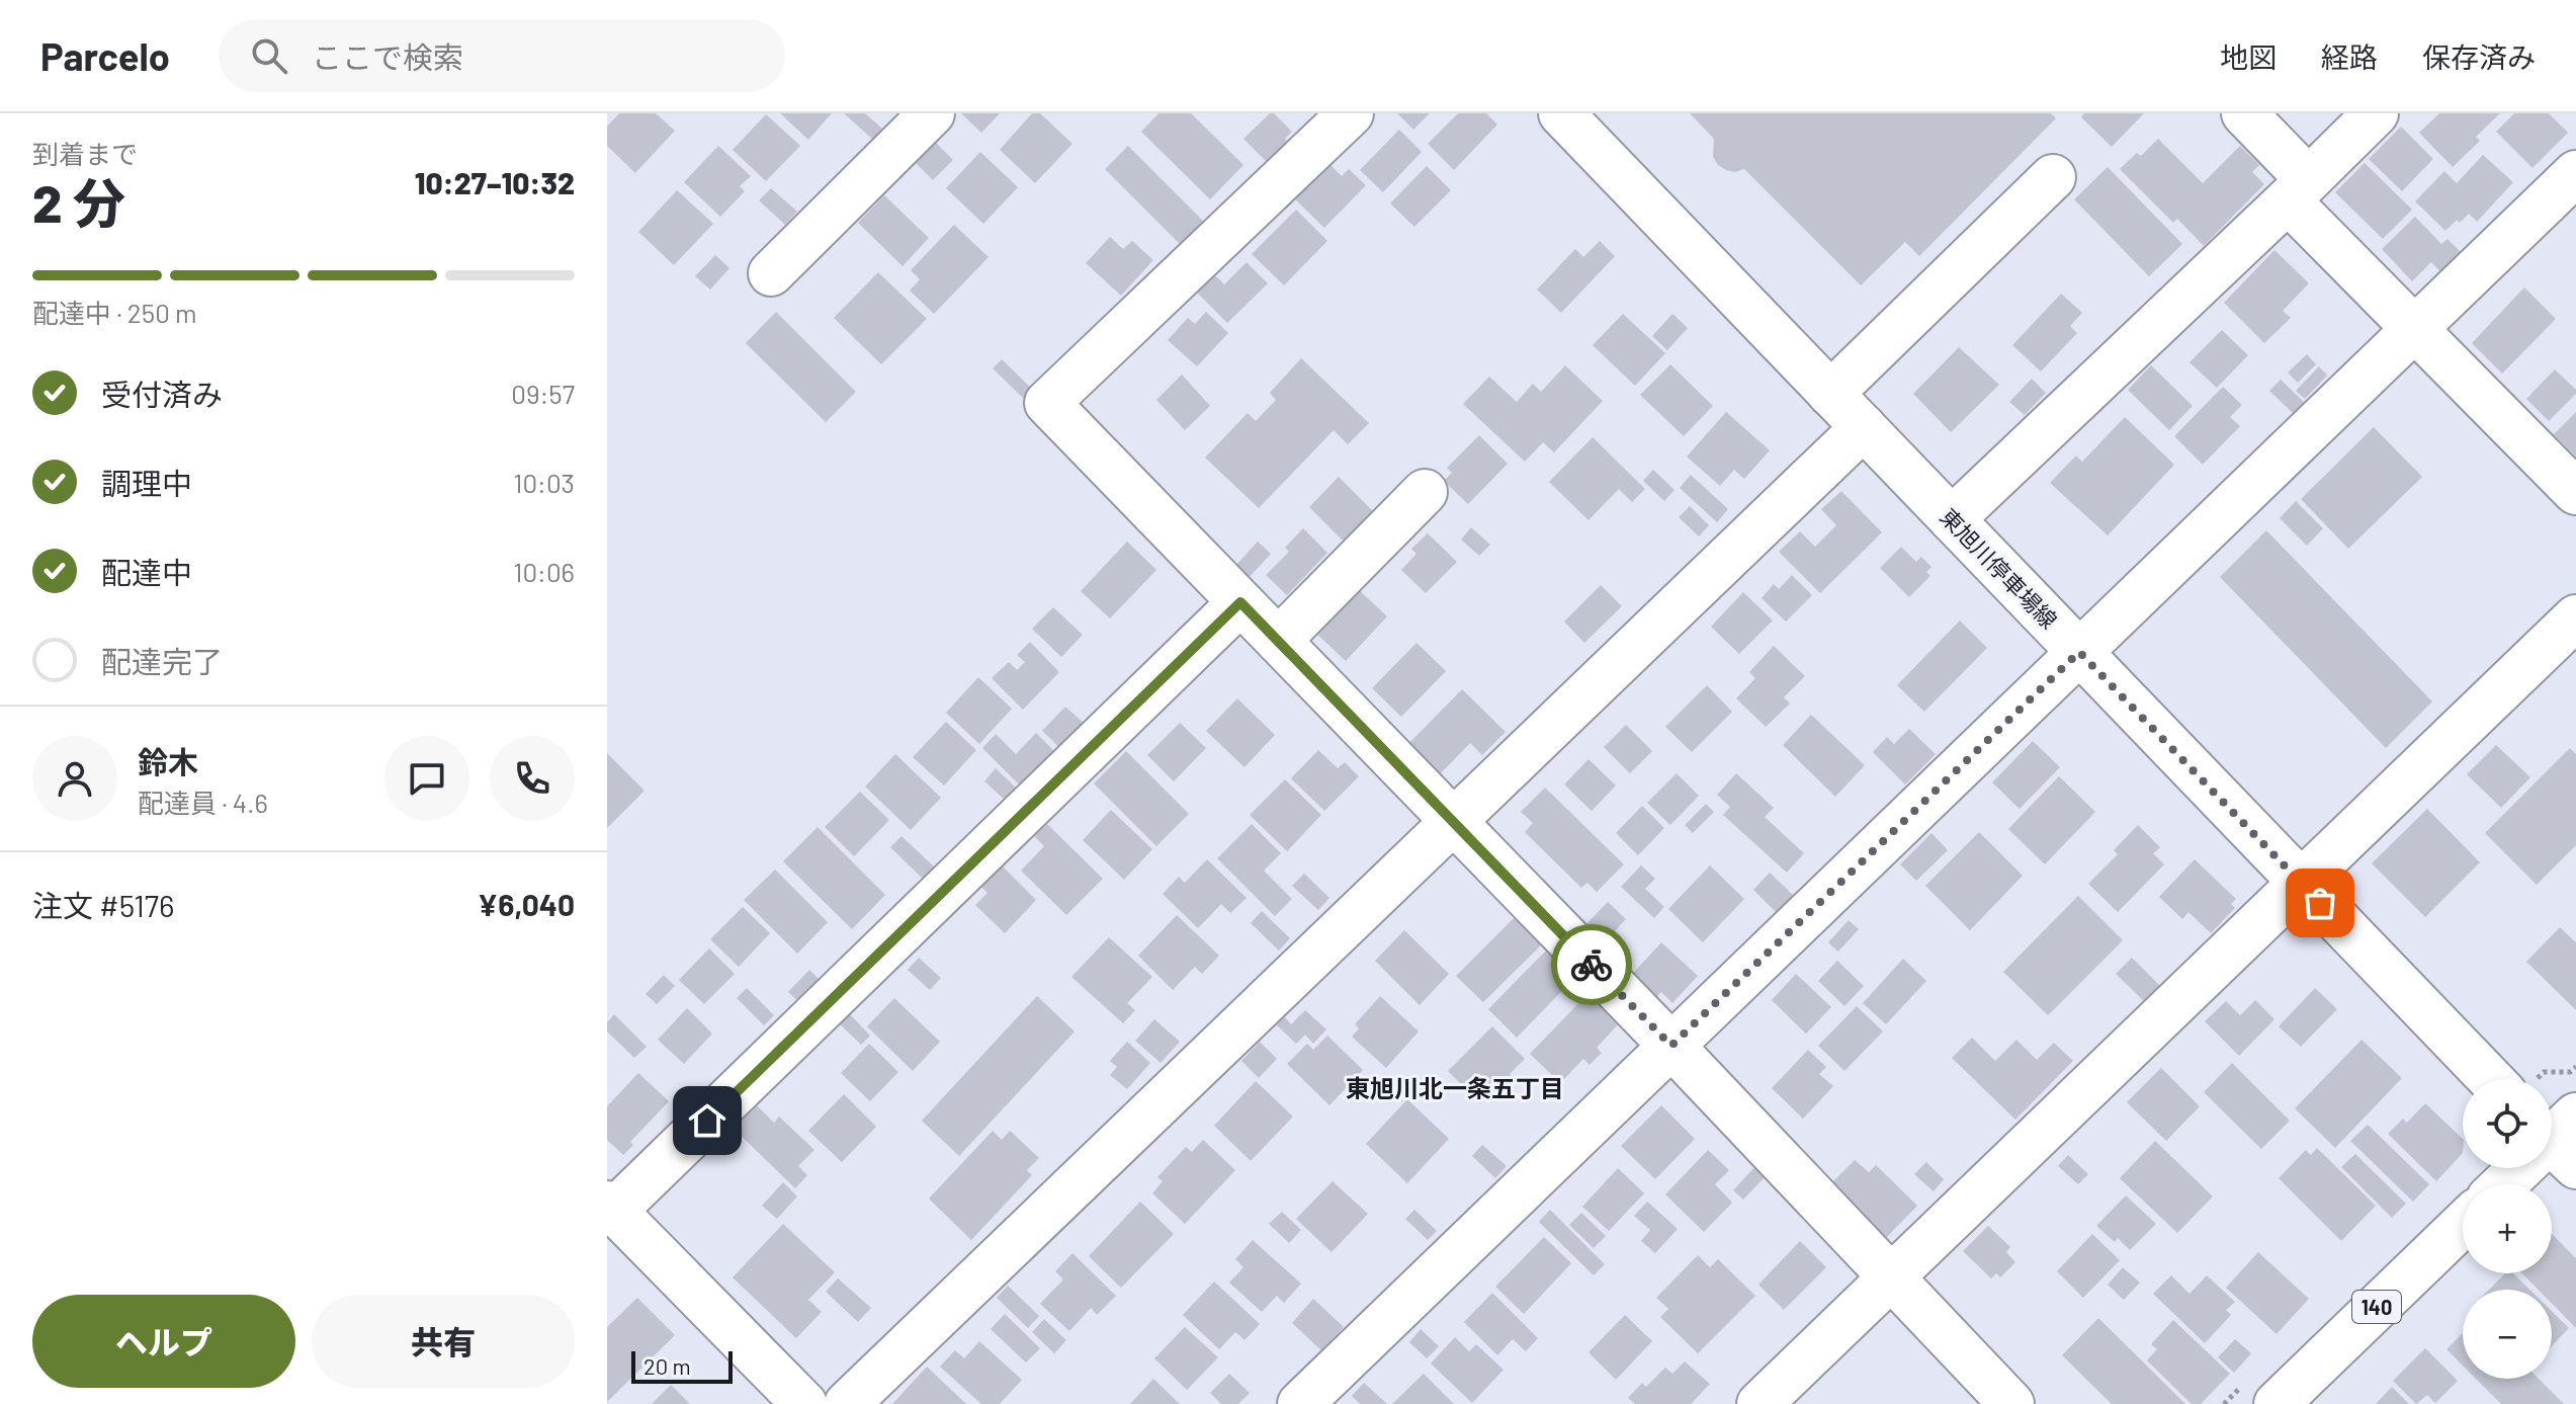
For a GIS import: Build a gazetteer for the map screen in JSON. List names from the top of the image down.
{
  "streets": {
    "street": ["東旭川停車場線", "140"]
  },
  "districts": ["東旭川北一条五丁目"],
  "scale_bar": "20 m",
  "page": {
    "header": "Parcelo",
    "search": "ここで検索",
    "nav": ["地図", "経路", "保存済み"],
    "heading": ["2 分", "到着まで", "10:27–10:32"],
    "panel": [
      "鈴木",
      "配達員 · 4.6",
      "注文 #5176",
      "¥6,040"
    ],
    "bar": "配達中 · 250 m",
    "list": [
      ["受付済み", "09:57"],
      ["調理中", "10:03"],
      ["配達中", "10:06"],
      "配達完了"
    ],
    "map_buttons": ["+", "−"],
    "buttons": ["ヘルプ", "共有"],
    "scale": "20 m"
  }
}
